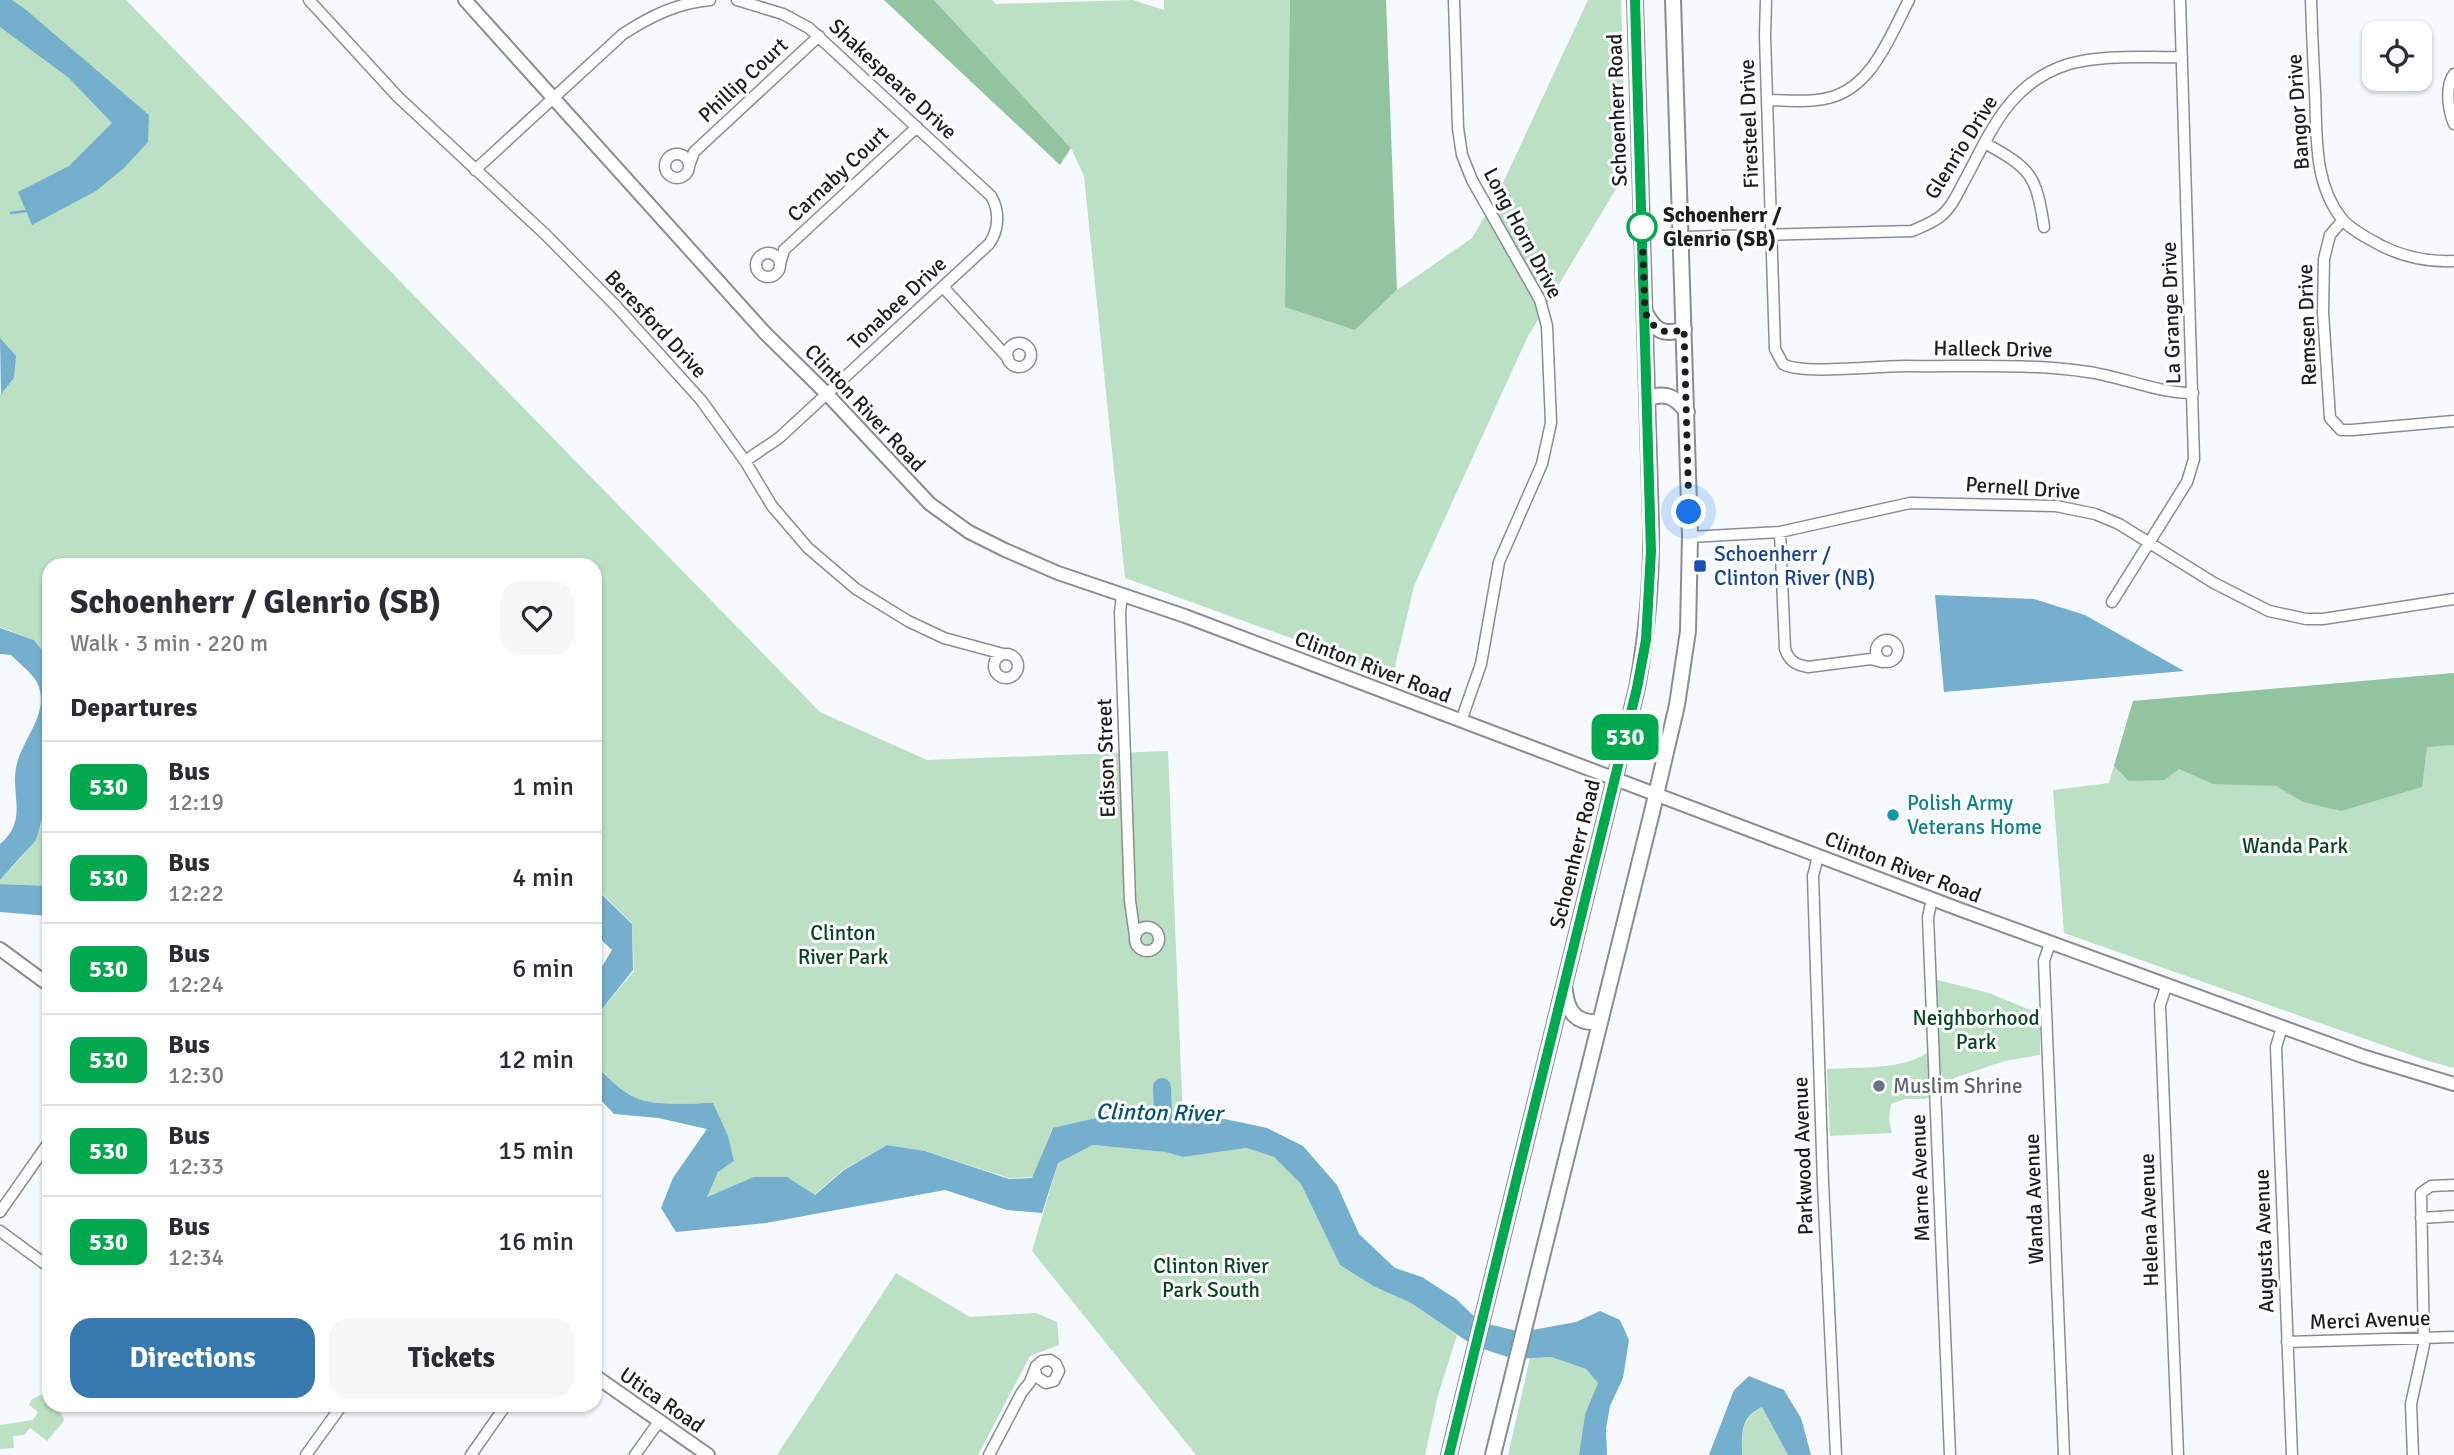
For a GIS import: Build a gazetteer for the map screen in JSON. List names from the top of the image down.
{
  "streets": {
    "main road": ["Schoenherr Road"],
    "street": [
      "Shakespeare Drive",
      "Phillip Court",
      "Bangor Drive",
      "Firesteel Drive",
      "Glenrio Drive",
      "Carnaby Court",
      "Long Horn Drive",
      "Tonabee Drive",
      "La Grange Drive",
      "Beresford Drive",
      "Remsen Drive",
      "Halleck Drive",
      "Clinton River Road",
      "Pernell Drive",
      "Edison Street",
      "Parkwood Avenue",
      "Marne Avenue",
      "Wanda Avenue",
      "Helena Avenue",
      "Augusta Avenue",
      "Merci Avenue",
      "Utica Road"
    ]
  },
  "crossings": [
    ["Shakespeare Drive", "Phillip Court"],
    ["Shakespeare Drive", "Carnaby Court"],
    ["Shakespeare Drive", "Tonabee Drive"],
    ["Schoenherr Road", "Clinton River Road"],
    ["Bangor Drive", "Remsen Drive"],
    ["Firesteel Drive", "Glenrio Drive"],
    ["Firesteel Drive", "Halleck Drive"],
    ["Glenrio Drive", "La Grange Drive"],
    ["Long Horn Drive", "Clinton River Road"],
    ["Tonabee Drive", "Beresford Drive"],
    ["Tonabee Drive", "Clinton River Road"],
    ["La Grange Drive", "Halleck Drive"],
    ["La Grange Drive", "Pernell Drive"],
    ["Clinton River Road", "Edison Street"],
    ["Clinton River Road", "Parkwood Avenue"],
    ["Clinton River Road", "Marne Avenue"],
    ["Clinton River Road", "Wanda Avenue"],
    ["Clinton River Road", "Helena Avenue"],
    ["Clinton River Road", "Augusta Avenue"],
    ["Augusta Avenue", "Merci Avenue"]
  ],
  "water": ["Clinton River"],
  "parks": [
    "Wanda Park",
    "Clinton River Park",
    "Neighborhood Park",
    "Clinton River Park South"
  ],
  "places": {
    "other": ["Schoenherr / Glenrio (SB)", "Polish Army Veterans Home", "Muslim Shrine"],
    "transit": ["Schoenherr / Clinton River (NB)"]
  },
  "lines": ["bus line 530"],
  "page": {
    "on_map": "530",
    "heading": [
      ["Schoenherr / Glenrio (SB)", "Walk · 3 min · 220 m"],
      "Departures"
    ],
    "list": [
      {
        "mark": "530",
        "name": "Bus",
        "note": "12:19",
        "value": "1 min"
      },
      {
        "mark": "530",
        "name": "Bus",
        "note": "12:22",
        "value": "4 min"
      },
      {
        "mark": "530",
        "name": "Bus",
        "note": "12:24",
        "value": "6 min"
      },
      {
        "mark": "530",
        "name": "Bus",
        "note": "12:30",
        "value": "12 min"
      },
      {
        "mark": "530",
        "name": "Bus",
        "note": "12:33",
        "value": "15 min"
      },
      {
        "mark": "530",
        "name": "Bus",
        "note": "12:34",
        "value": "16 min"
      }
    ],
    "buttons": ["Directions", "Tickets"]
  }
}
